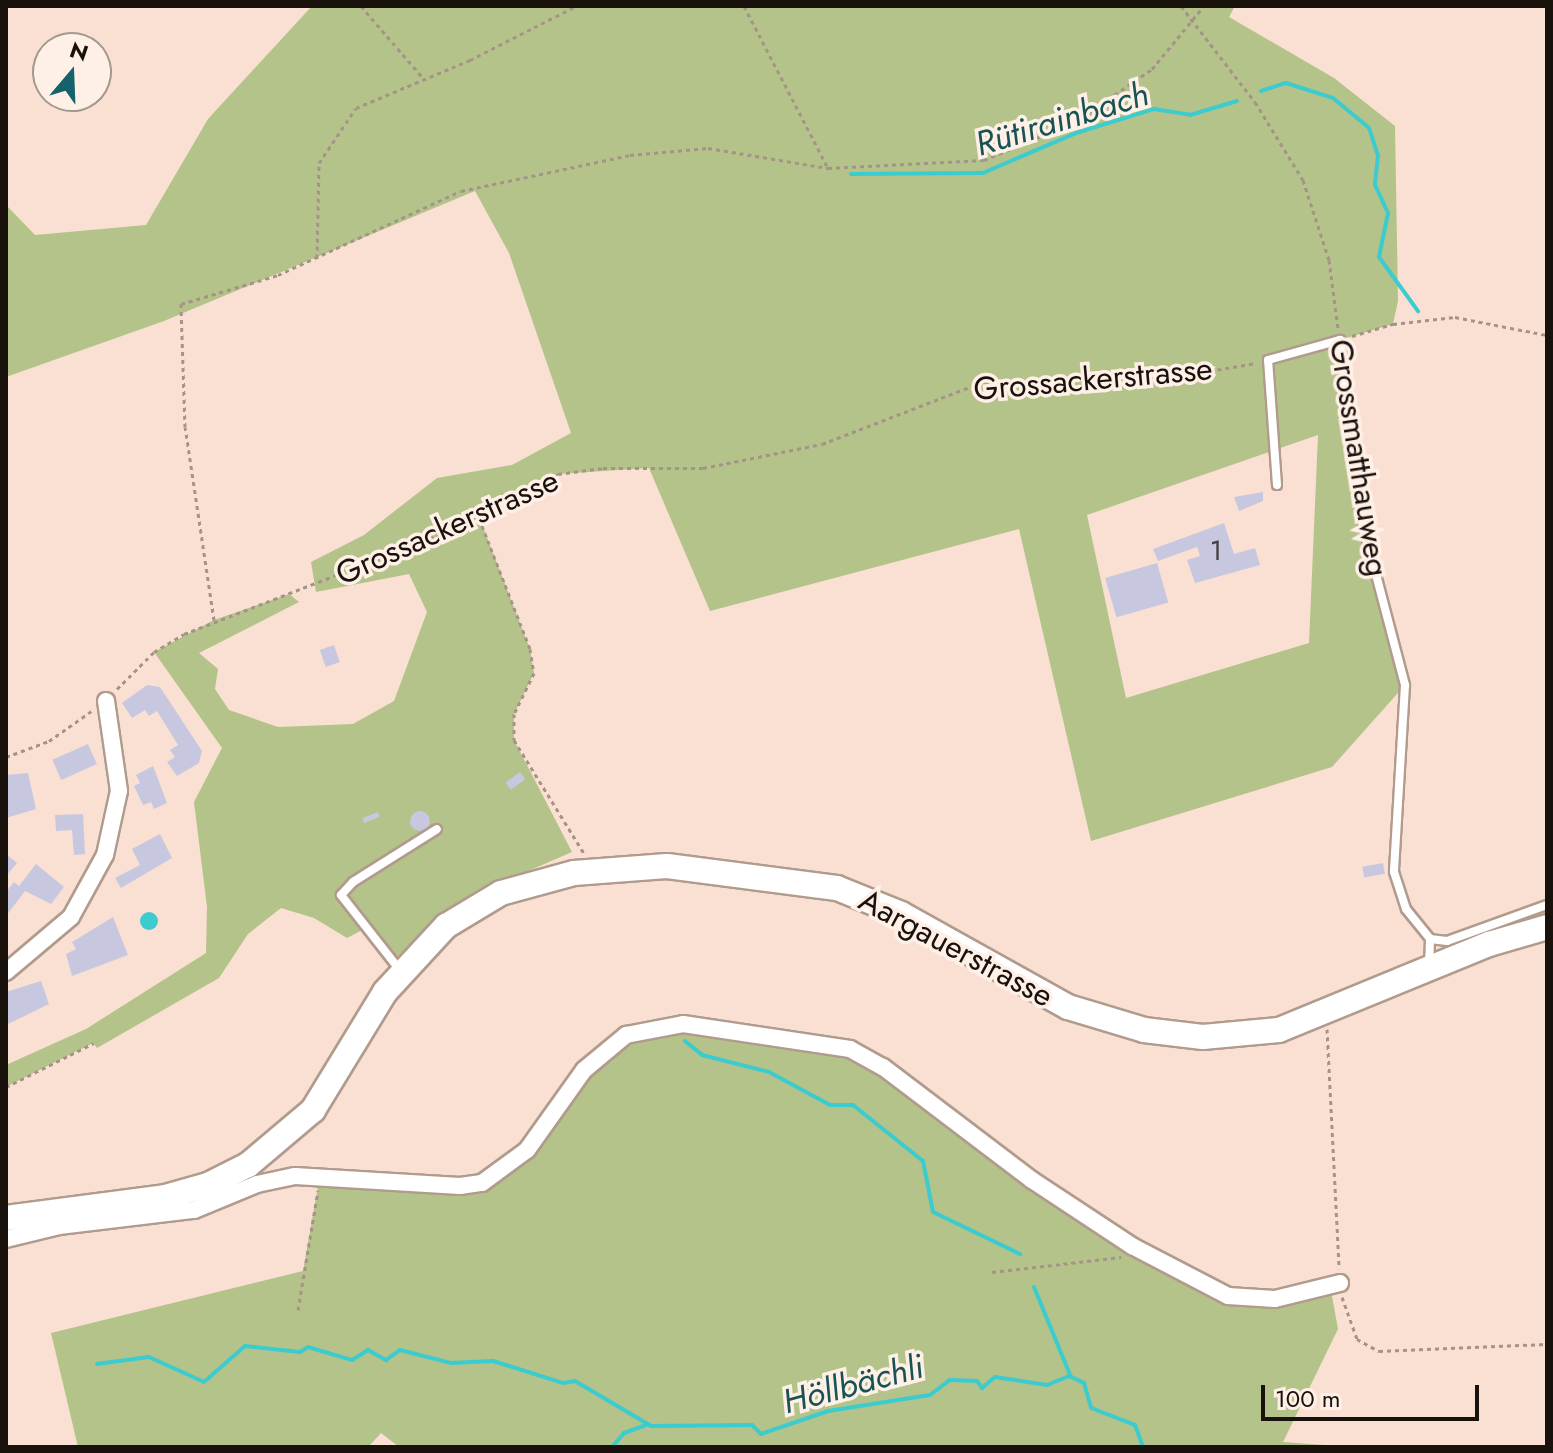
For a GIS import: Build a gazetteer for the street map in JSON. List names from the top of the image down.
{
  "streets": {
    "main road": ["Aargauerstrasse"],
    "lane": ["Grossmatthauweg"],
    "path": ["Grossackerstrasse"]
  },
  "water": ["Rütirainbach", "Höllbächli"],
  "house_numbers": ["1"],
  "scale_bar": "100 m",
  "north": "top"
}
